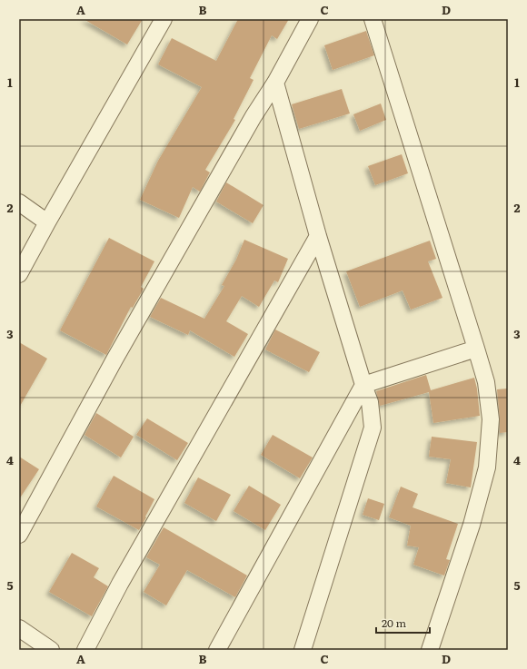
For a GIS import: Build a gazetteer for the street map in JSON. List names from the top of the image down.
{
  "scale_bar": "20 m",
  "grid": {
    "columns": [
      "A",
      "B",
      "C",
      "D"
    ],
    "rows": [
      "1",
      "2",
      "3",
      "4",
      "5"
    ]
  }
}
